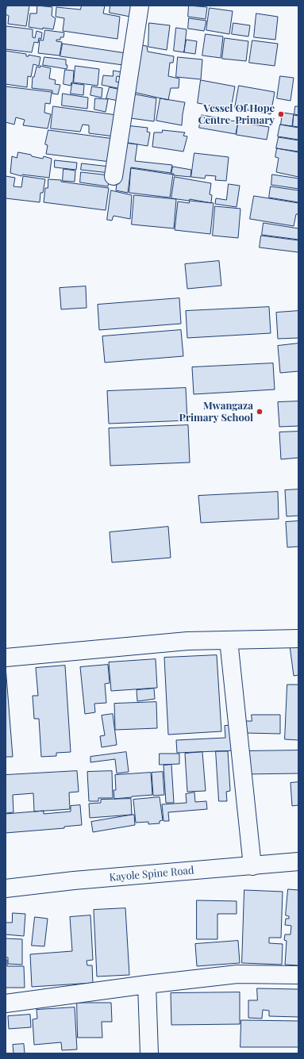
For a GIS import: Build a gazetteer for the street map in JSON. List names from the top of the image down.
{
  "streets": {
    "street": ["Kayole Spine Road"]
  },
  "places": ["Vessel Of Hope Centre-Primary", "Mwangaza Primary School"]
}
